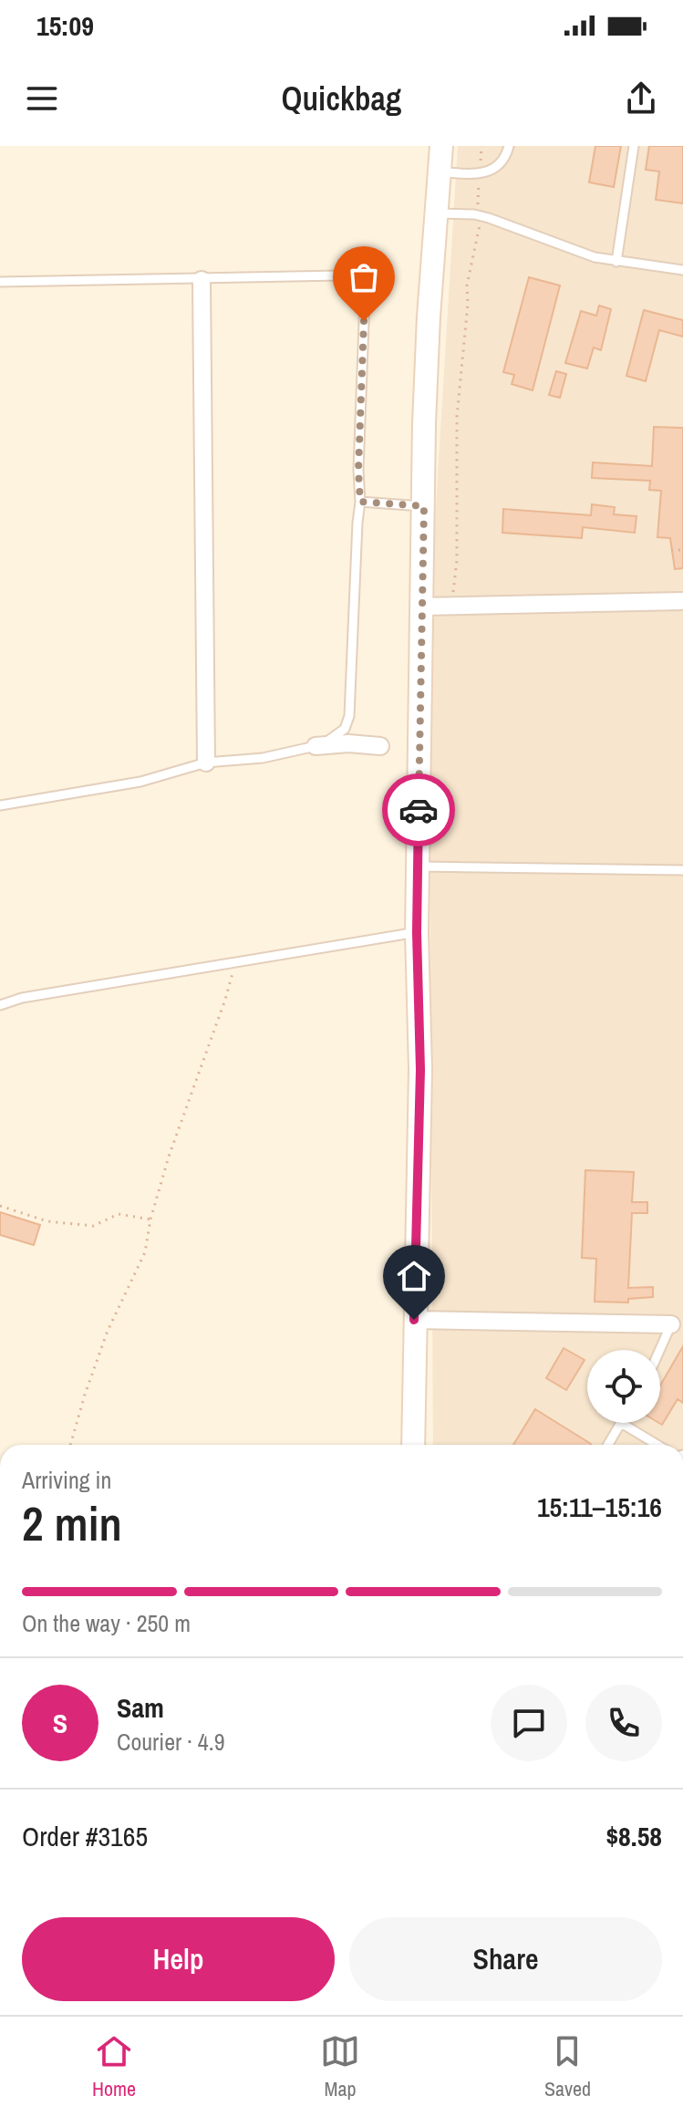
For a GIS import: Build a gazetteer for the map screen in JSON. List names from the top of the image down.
{
  "page": {
    "status": "15:09",
    "header": "Quickbag",
    "heading": ["2 min", "Arriving in", "15:11–15:16"],
    "panel": [
      "Sam",
      "Courier · 4.9",
      "Order #3165",
      "$8.58"
    ],
    "bar": "On the way · 250 m",
    "round": "S",
    "buttons": ["Help", "Share"],
    "tabs": ["Home", "Map", "Saved"]
  }
}
